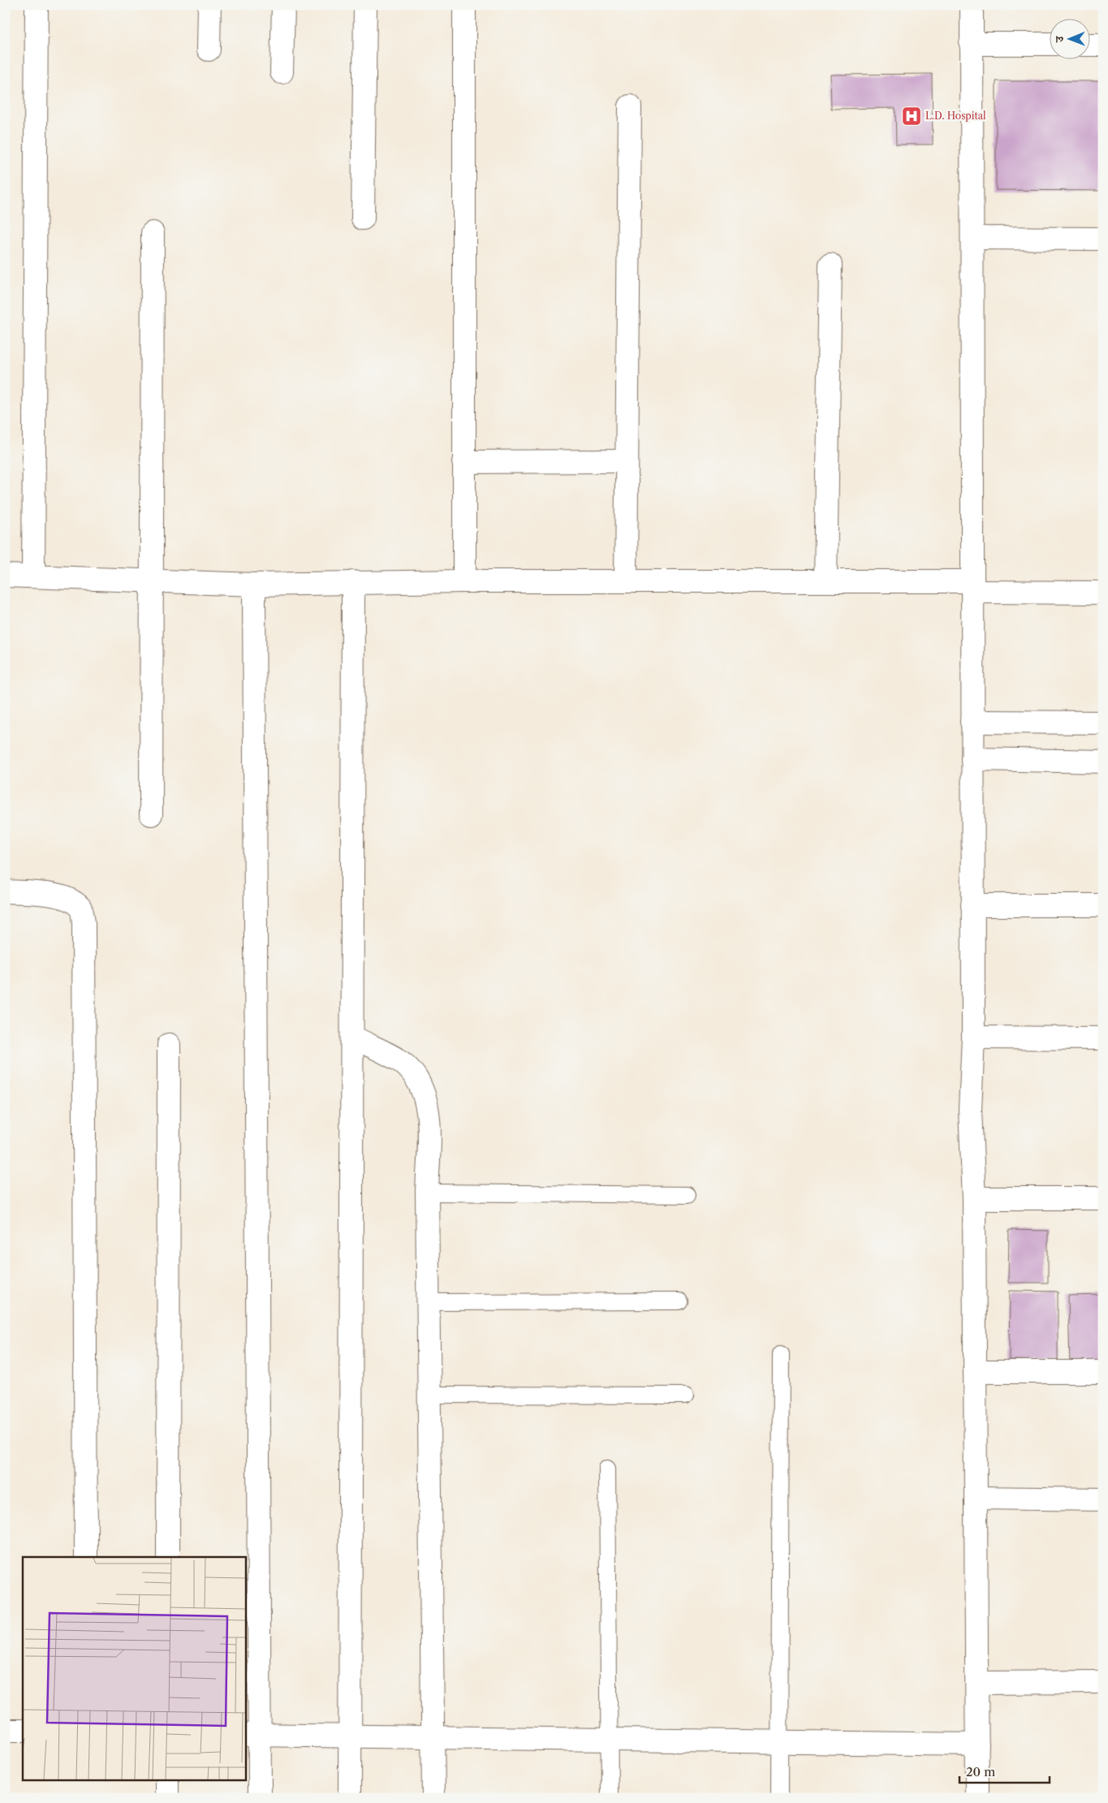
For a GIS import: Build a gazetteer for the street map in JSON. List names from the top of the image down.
{
  "places": {
    "hospital": ["L.D. Hospital"]
  },
  "scale_bar": "20 m",
  "north": "left"
}
